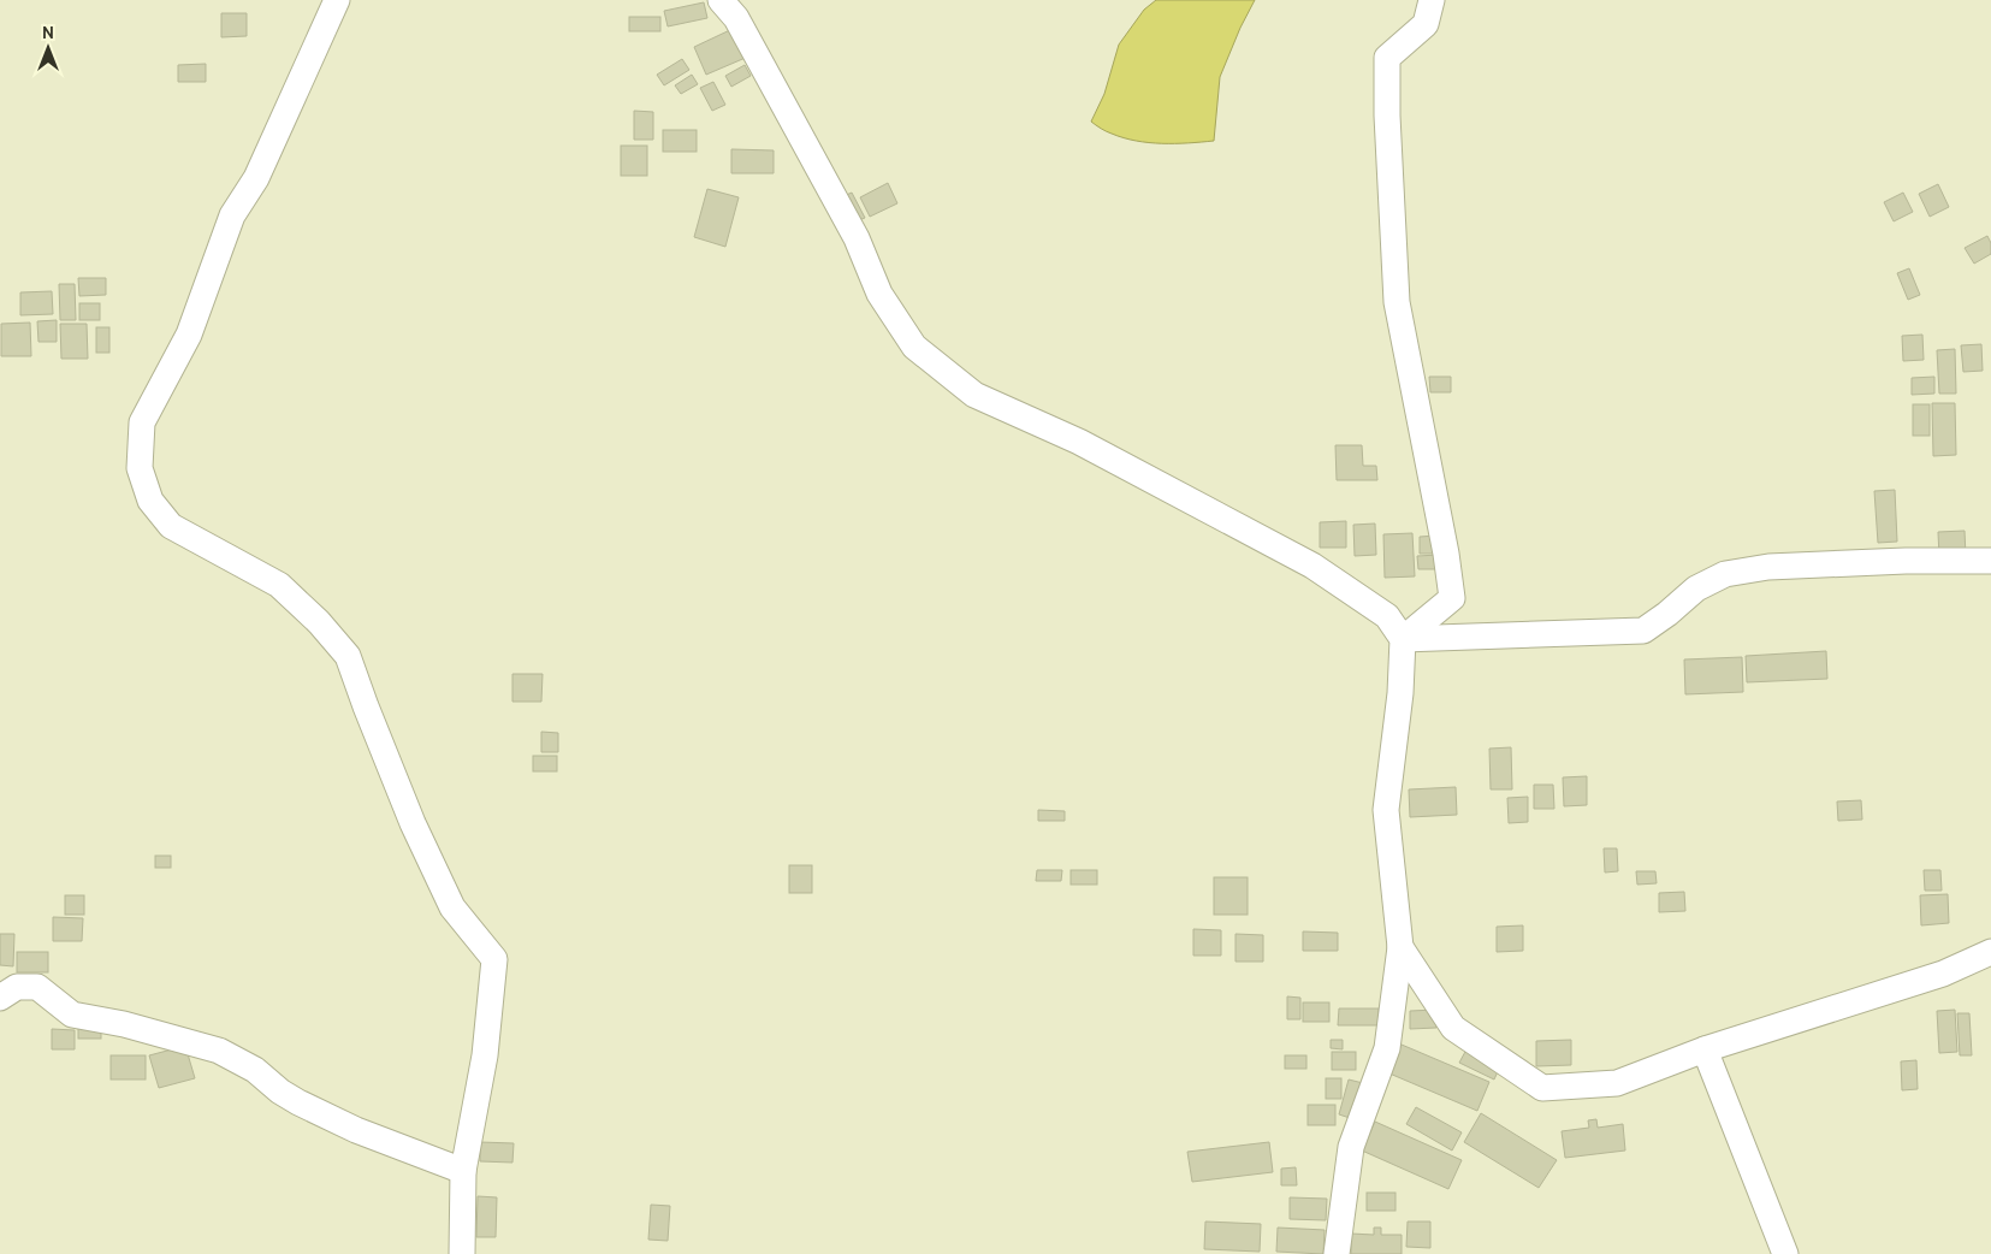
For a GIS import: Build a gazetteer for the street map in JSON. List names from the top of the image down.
{
  "north": "top"
}
